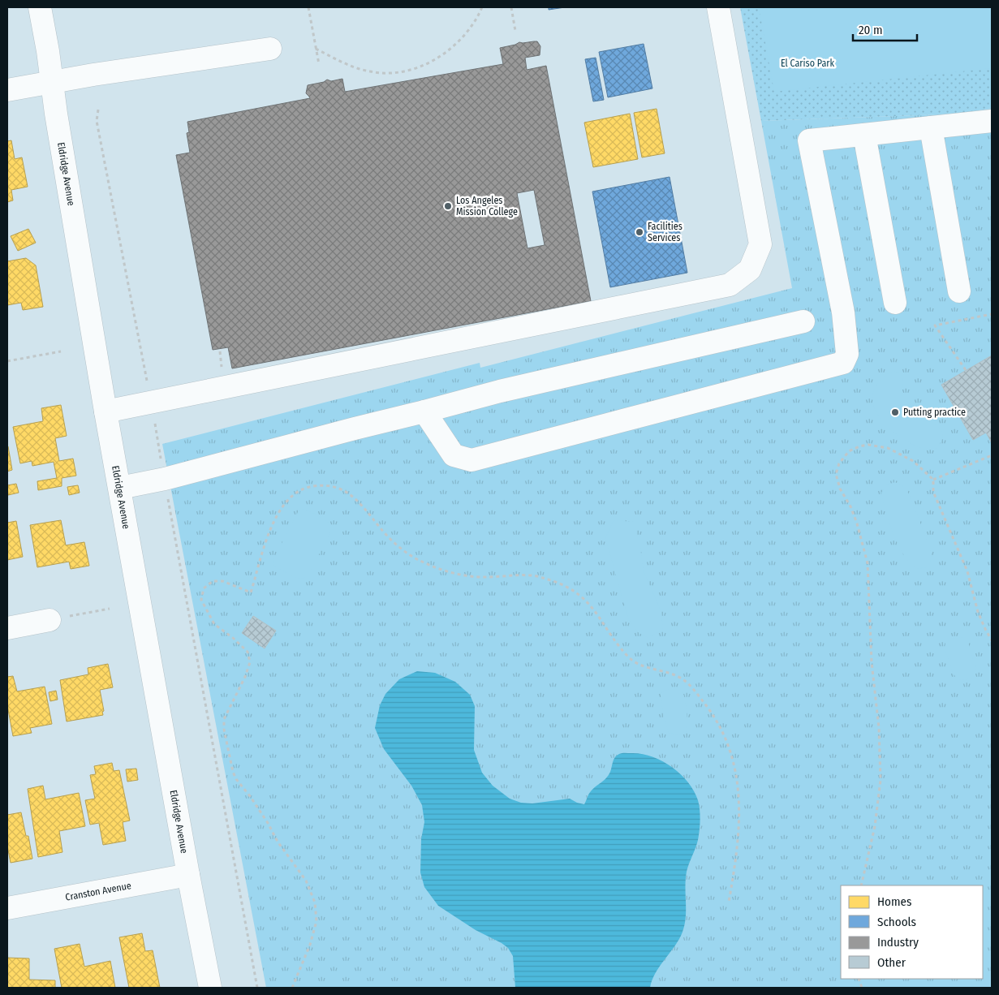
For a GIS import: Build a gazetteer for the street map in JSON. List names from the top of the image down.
{
  "streets": {
    "street": ["Eldridge Avenue", "Cranston Avenue"]
  },
  "crossings": [
    ["Eldridge Avenue", "Cranston Avenue"]
  ],
  "parks": ["El Cariso Park"],
  "places": ["Los Angeles Mission College", "Facilities Services", "Putting practice"],
  "legend": [
    "Homes",
    "Schools",
    "Industry",
    "Other"
  ],
  "scale_bar": "20 m"
}
